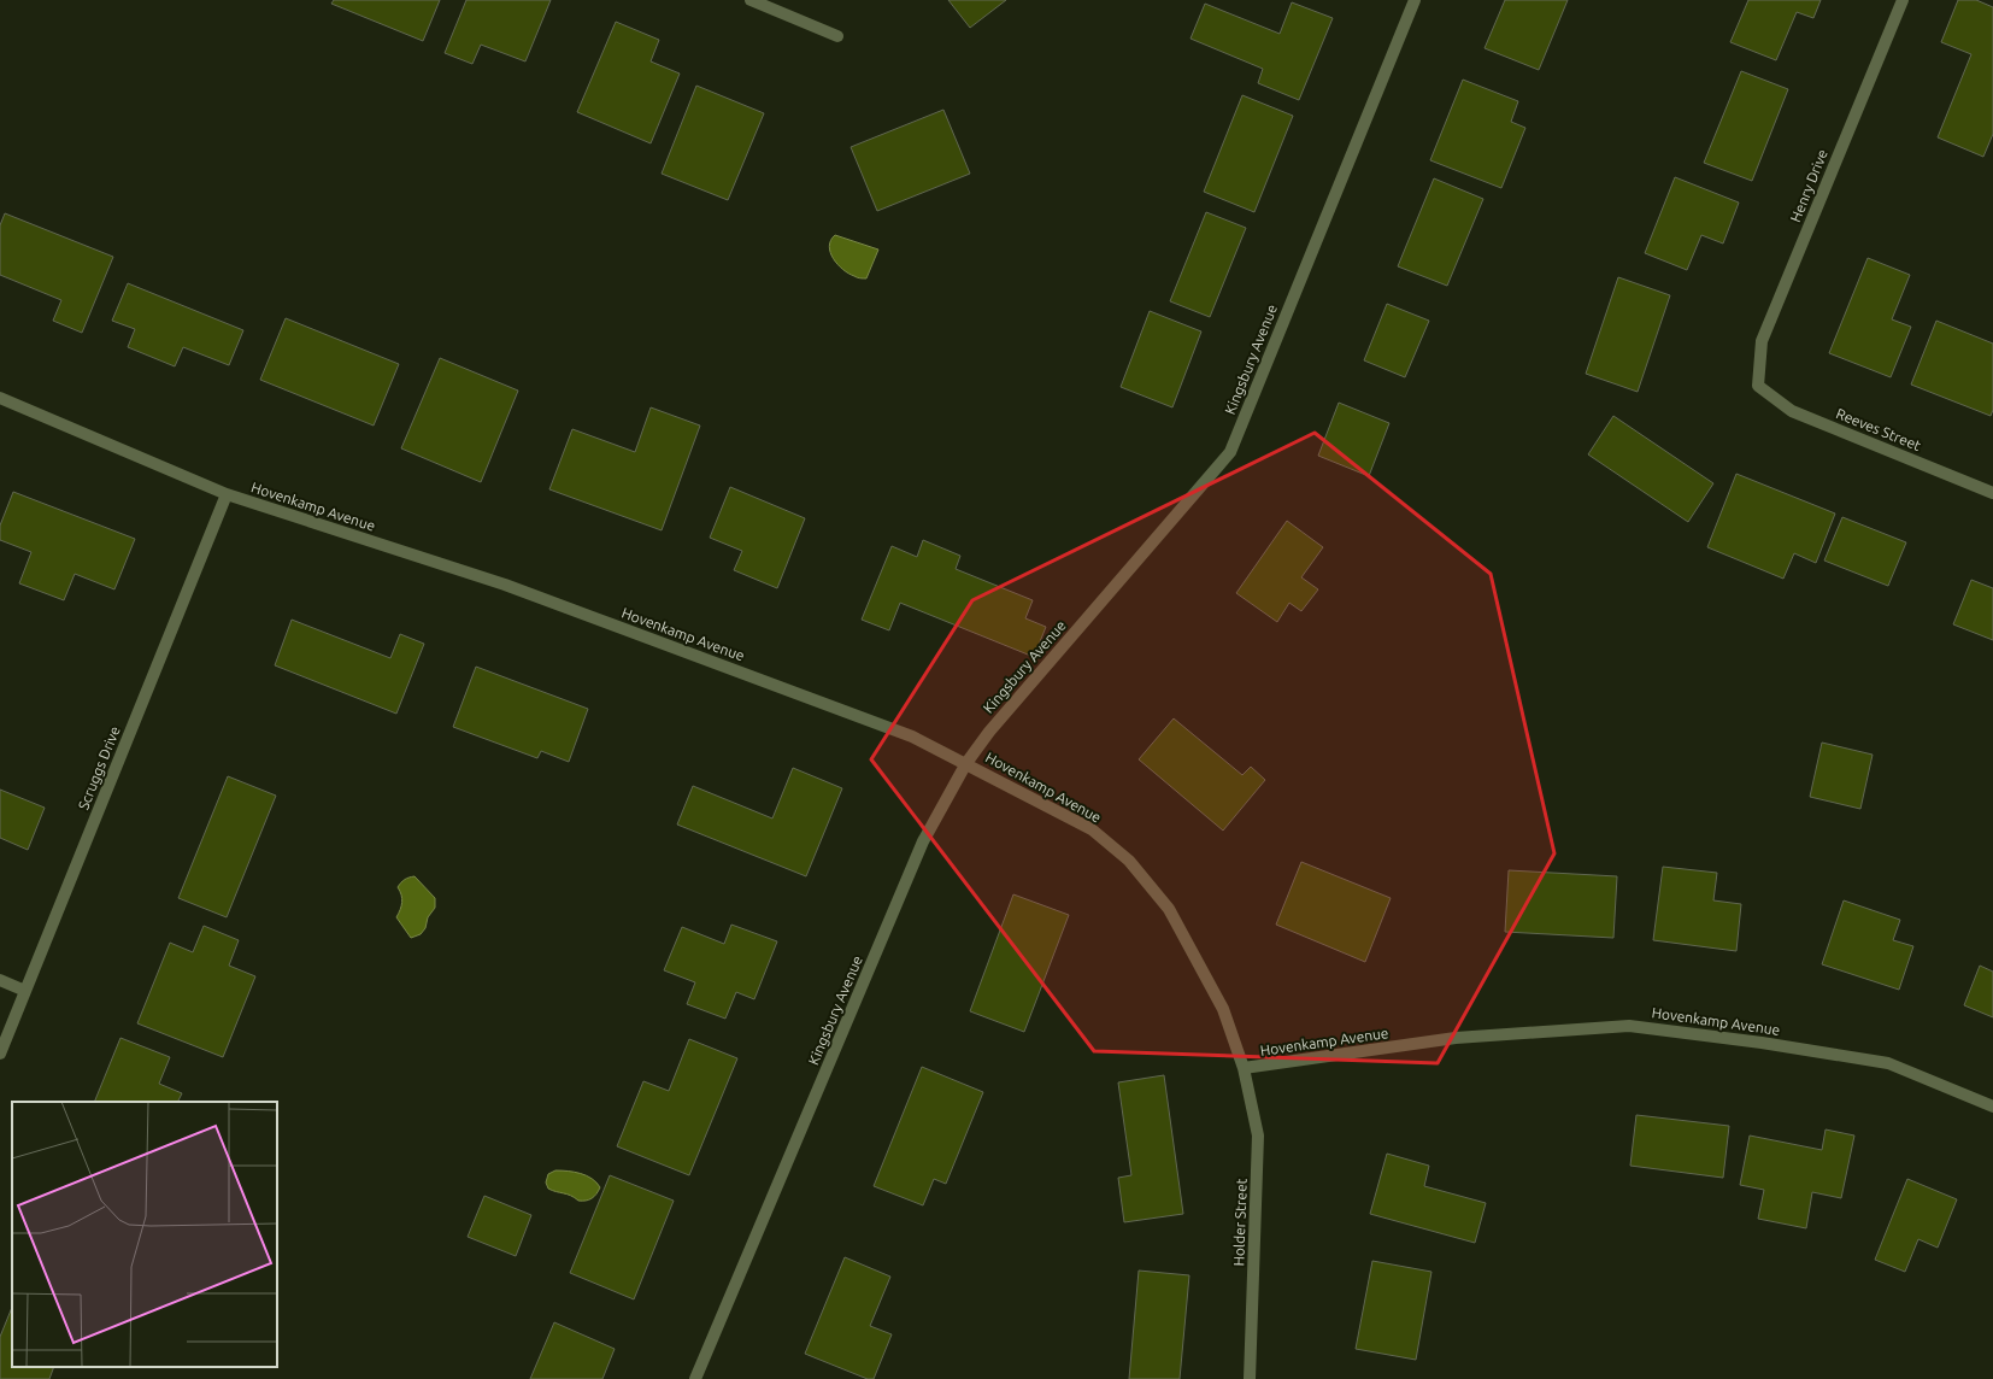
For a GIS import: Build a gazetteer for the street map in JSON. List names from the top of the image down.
{
  "streets": {
    "street": [
      "Henry Drive",
      "Kingsbury Avenue",
      "Reeves Street",
      "Hovenkamp Avenue",
      "Scruggs Drive",
      "Holder Street"
    ]
  },
  "crossings": [
    ["Henry Drive", "Reeves Street"],
    ["Kingsbury Avenue", "Hovenkamp Avenue"],
    ["Hovenkamp Avenue", "Scruggs Drive"],
    ["Hovenkamp Avenue", "Holder Street"]
  ]
}
